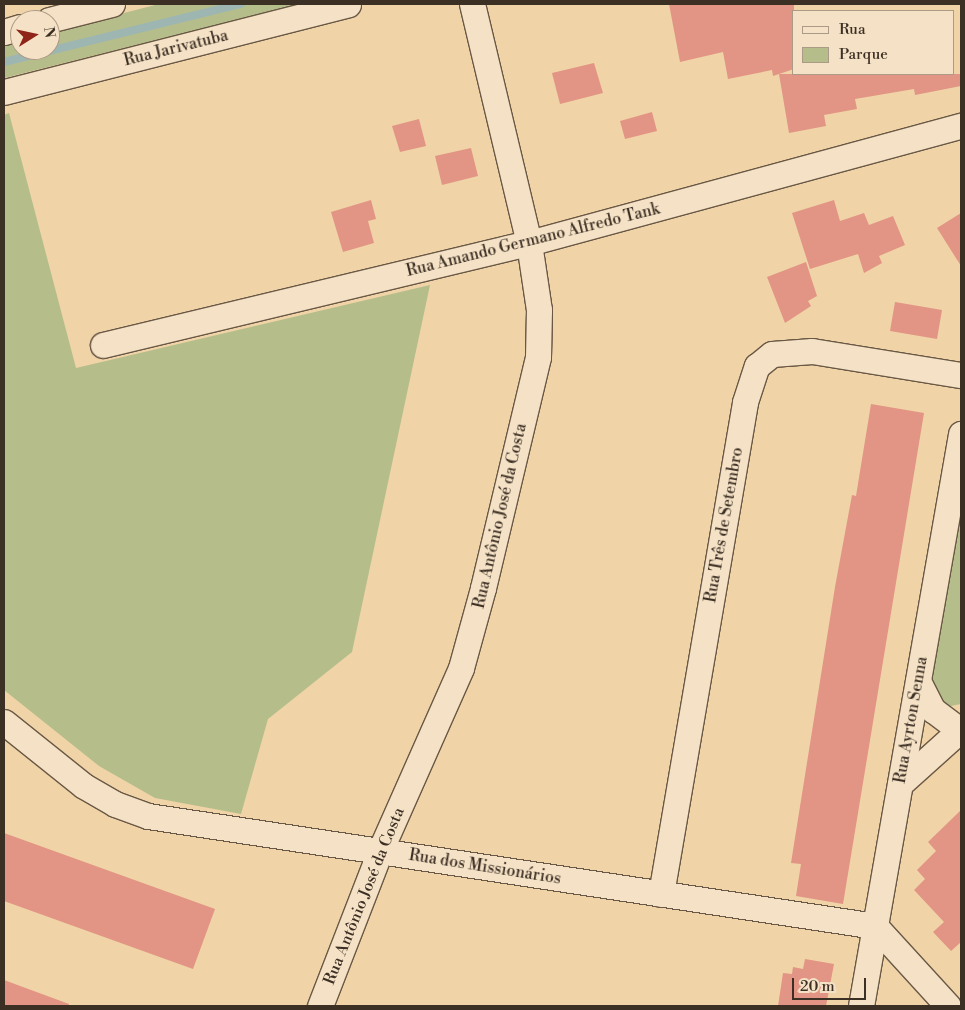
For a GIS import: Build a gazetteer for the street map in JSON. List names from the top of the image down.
{
  "streets": {
    "street": [
      "Rua Jarivatuba",
      "Rua Amando Germano Alfredo Tank",
      "Rua Antônio José da Costa",
      "Rua Três de Setembro",
      "Rua Ayrton Senna",
      "Rua dos Missionários"
    ]
  },
  "crossings": [
    ["Rua Amando Germano Alfredo Tank", "Rua Antônio José da Costa"],
    ["Rua Antônio José da Costa", "Rua dos Missionários"],
    ["Rua Três de Setembro", "Rua dos Missionários"],
    ["Rua Ayrton Senna", "Rua dos Missionários"]
  ],
  "legend": ["Rua", "Parque"],
  "scale_bar": "20 m",
  "north": "right"
}
